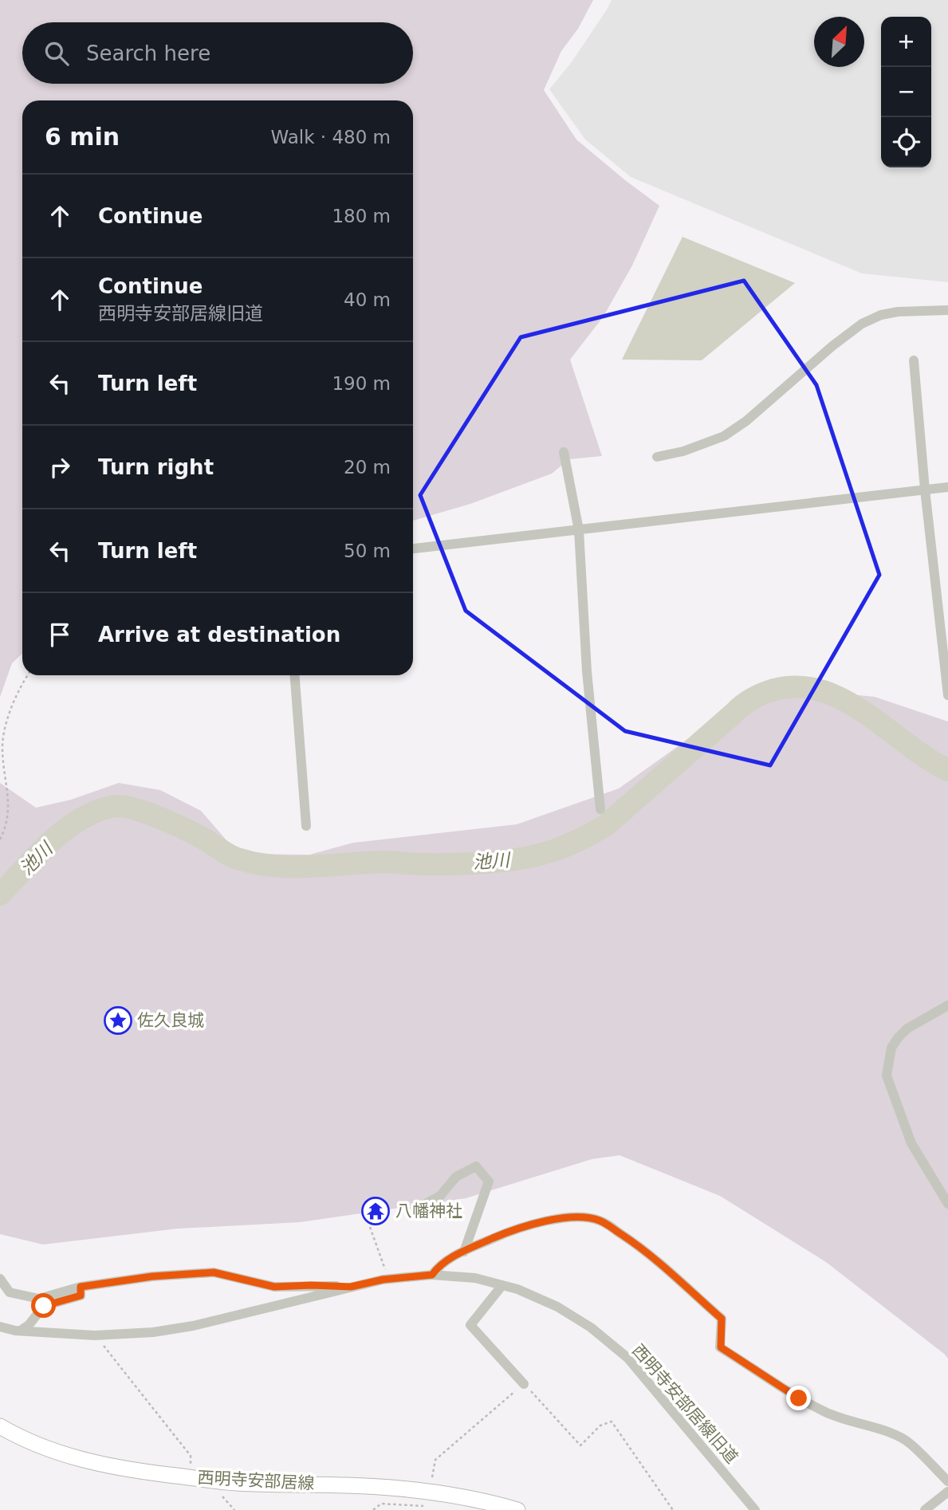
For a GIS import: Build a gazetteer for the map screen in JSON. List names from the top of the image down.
{
  "streets": {
    "main road": ["西明寺安部居線"],
    "street": ["西明寺安部居線旧道"]
  },
  "water": ["池川"],
  "places": {
    "place": ["佐久良城"],
    "temple": ["八幡神社"]
  },
  "north": "top right",
  "page": {
    "map_buttons": ["+", "−"],
    "search": "Search here",
    "heading": ["6 min", "Walk · 480 m"],
    "list": [
      ["Continue", "180 m"],
      ["Continue", "西明寺安部居線旧道", "40 m"],
      ["Turn left", "190 m"],
      ["Turn right", "20 m"],
      ["Turn left", "50 m"],
      "Arrive at destination"
    ]
  }
}
